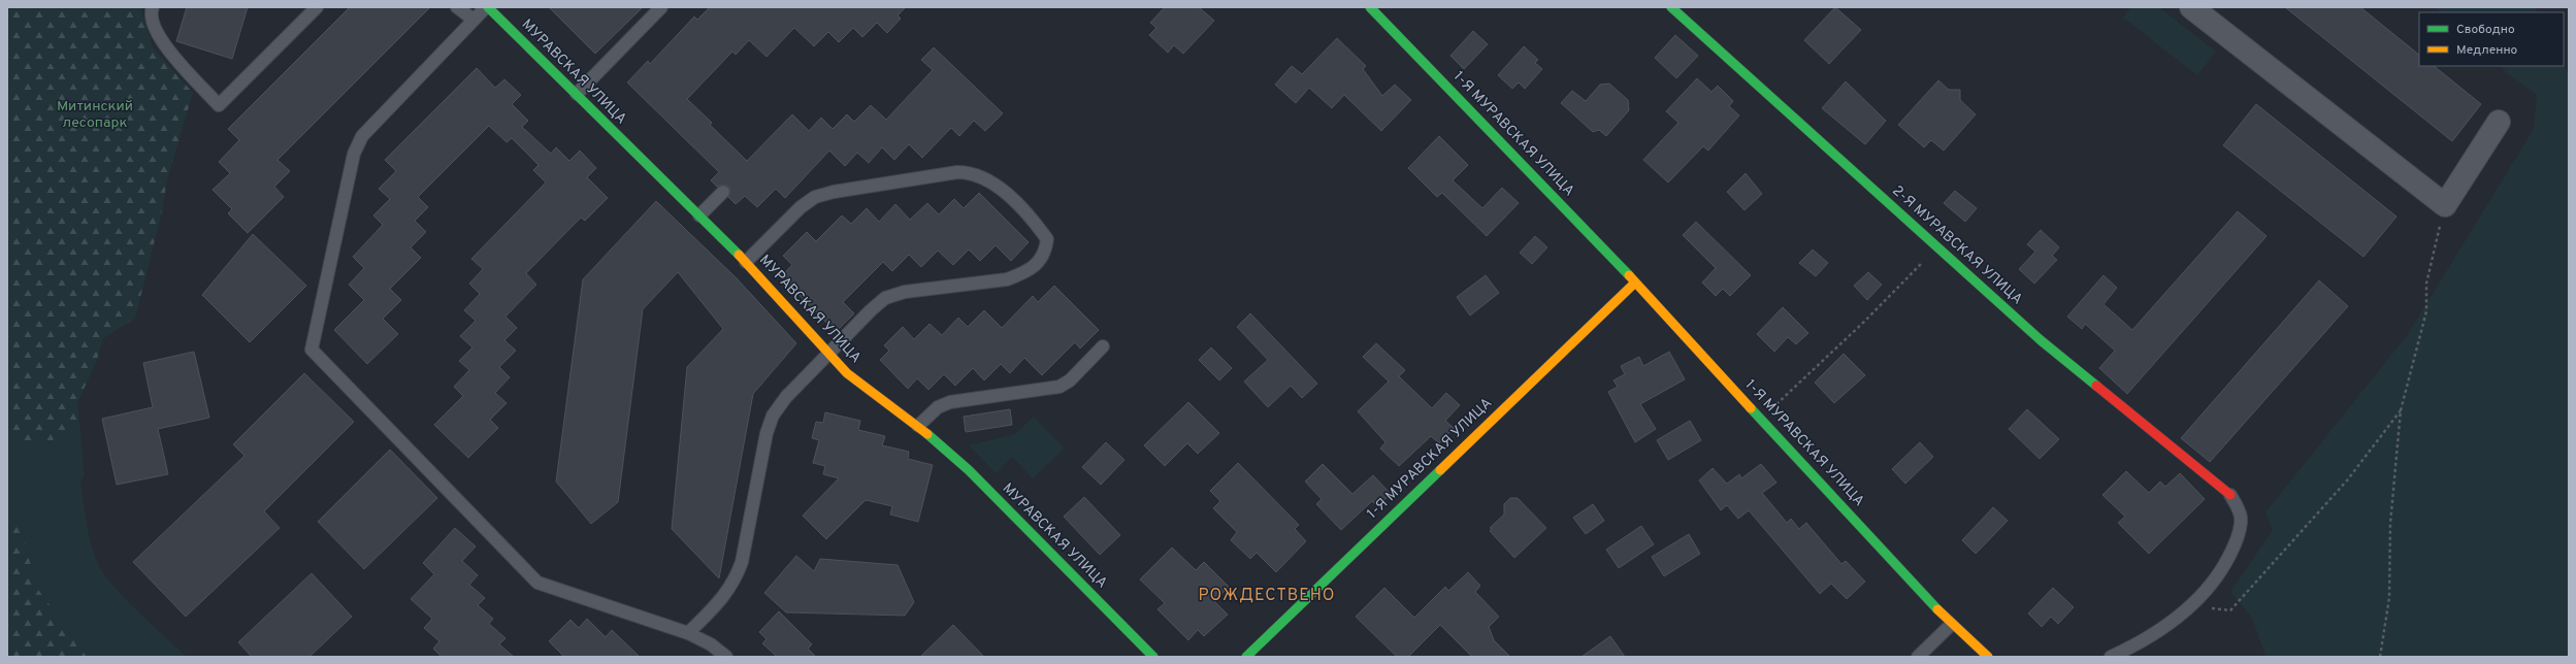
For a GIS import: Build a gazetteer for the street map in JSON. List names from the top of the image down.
{
  "streets": {
    "street": ["МУРАВСКАЯ УЛИЦА", "1-Я МУРАВСКАЯ УЛИЦА", "2-Я МУРАВСКАЯ УЛИЦА"]
  },
  "districts": ["РОЖДЕСТВЕНО"],
  "parks": ["Митинский лесопарк"],
  "legend": ["Свободно", "Медленно"]
}
